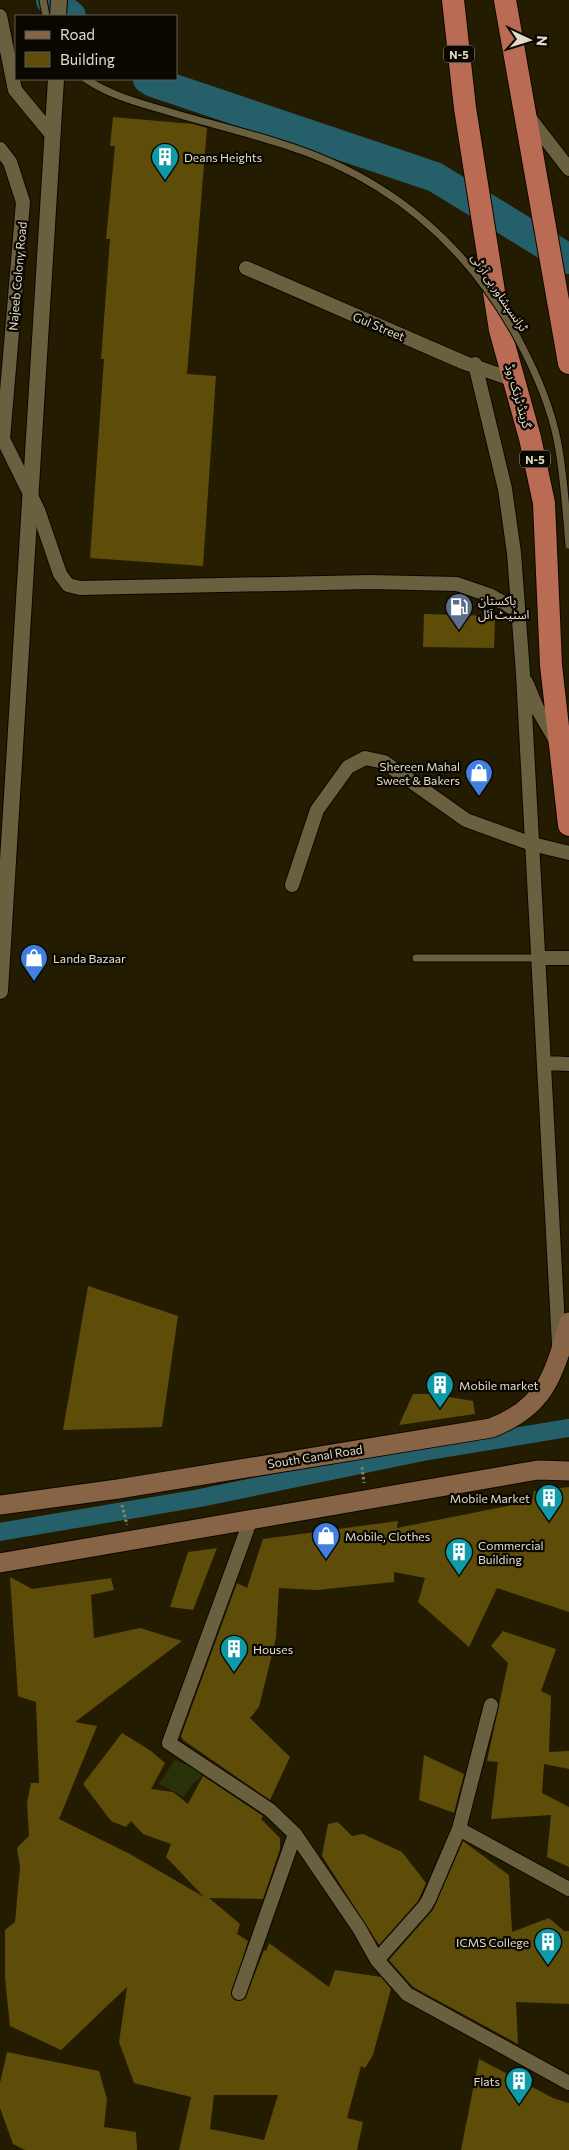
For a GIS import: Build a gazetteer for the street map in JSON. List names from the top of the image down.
{
  "streets": {
    "highway": ["N-5", "گرینڈ ٹرنک روڈ"],
    "main road": ["South Canal Road"],
    "street": ["Najeeb Colony Road", "Gul Street"],
    "lane": ["ٹرانسپشاور بی آر ٹی"]
  },
  "crossings": [
    ["Gul Street", "گرینڈ ٹرنک روڈ"]
  ],
  "places": {
    "building": [
      "Deans Heights",
      "Mobile market",
      "Mobile Market",
      "Commercial Building",
      "Houses",
      "ICMS College",
      "Flats"
    ],
    "fuel station": ["پاکستان اسٹیٹ آئل"],
    "shop": ["Shereen Mahal Sweet & Bakers", "Landa Bazaar", "Mobile, Clothes"]
  },
  "legend": ["Road", "Building"],
  "north": "right"
}
